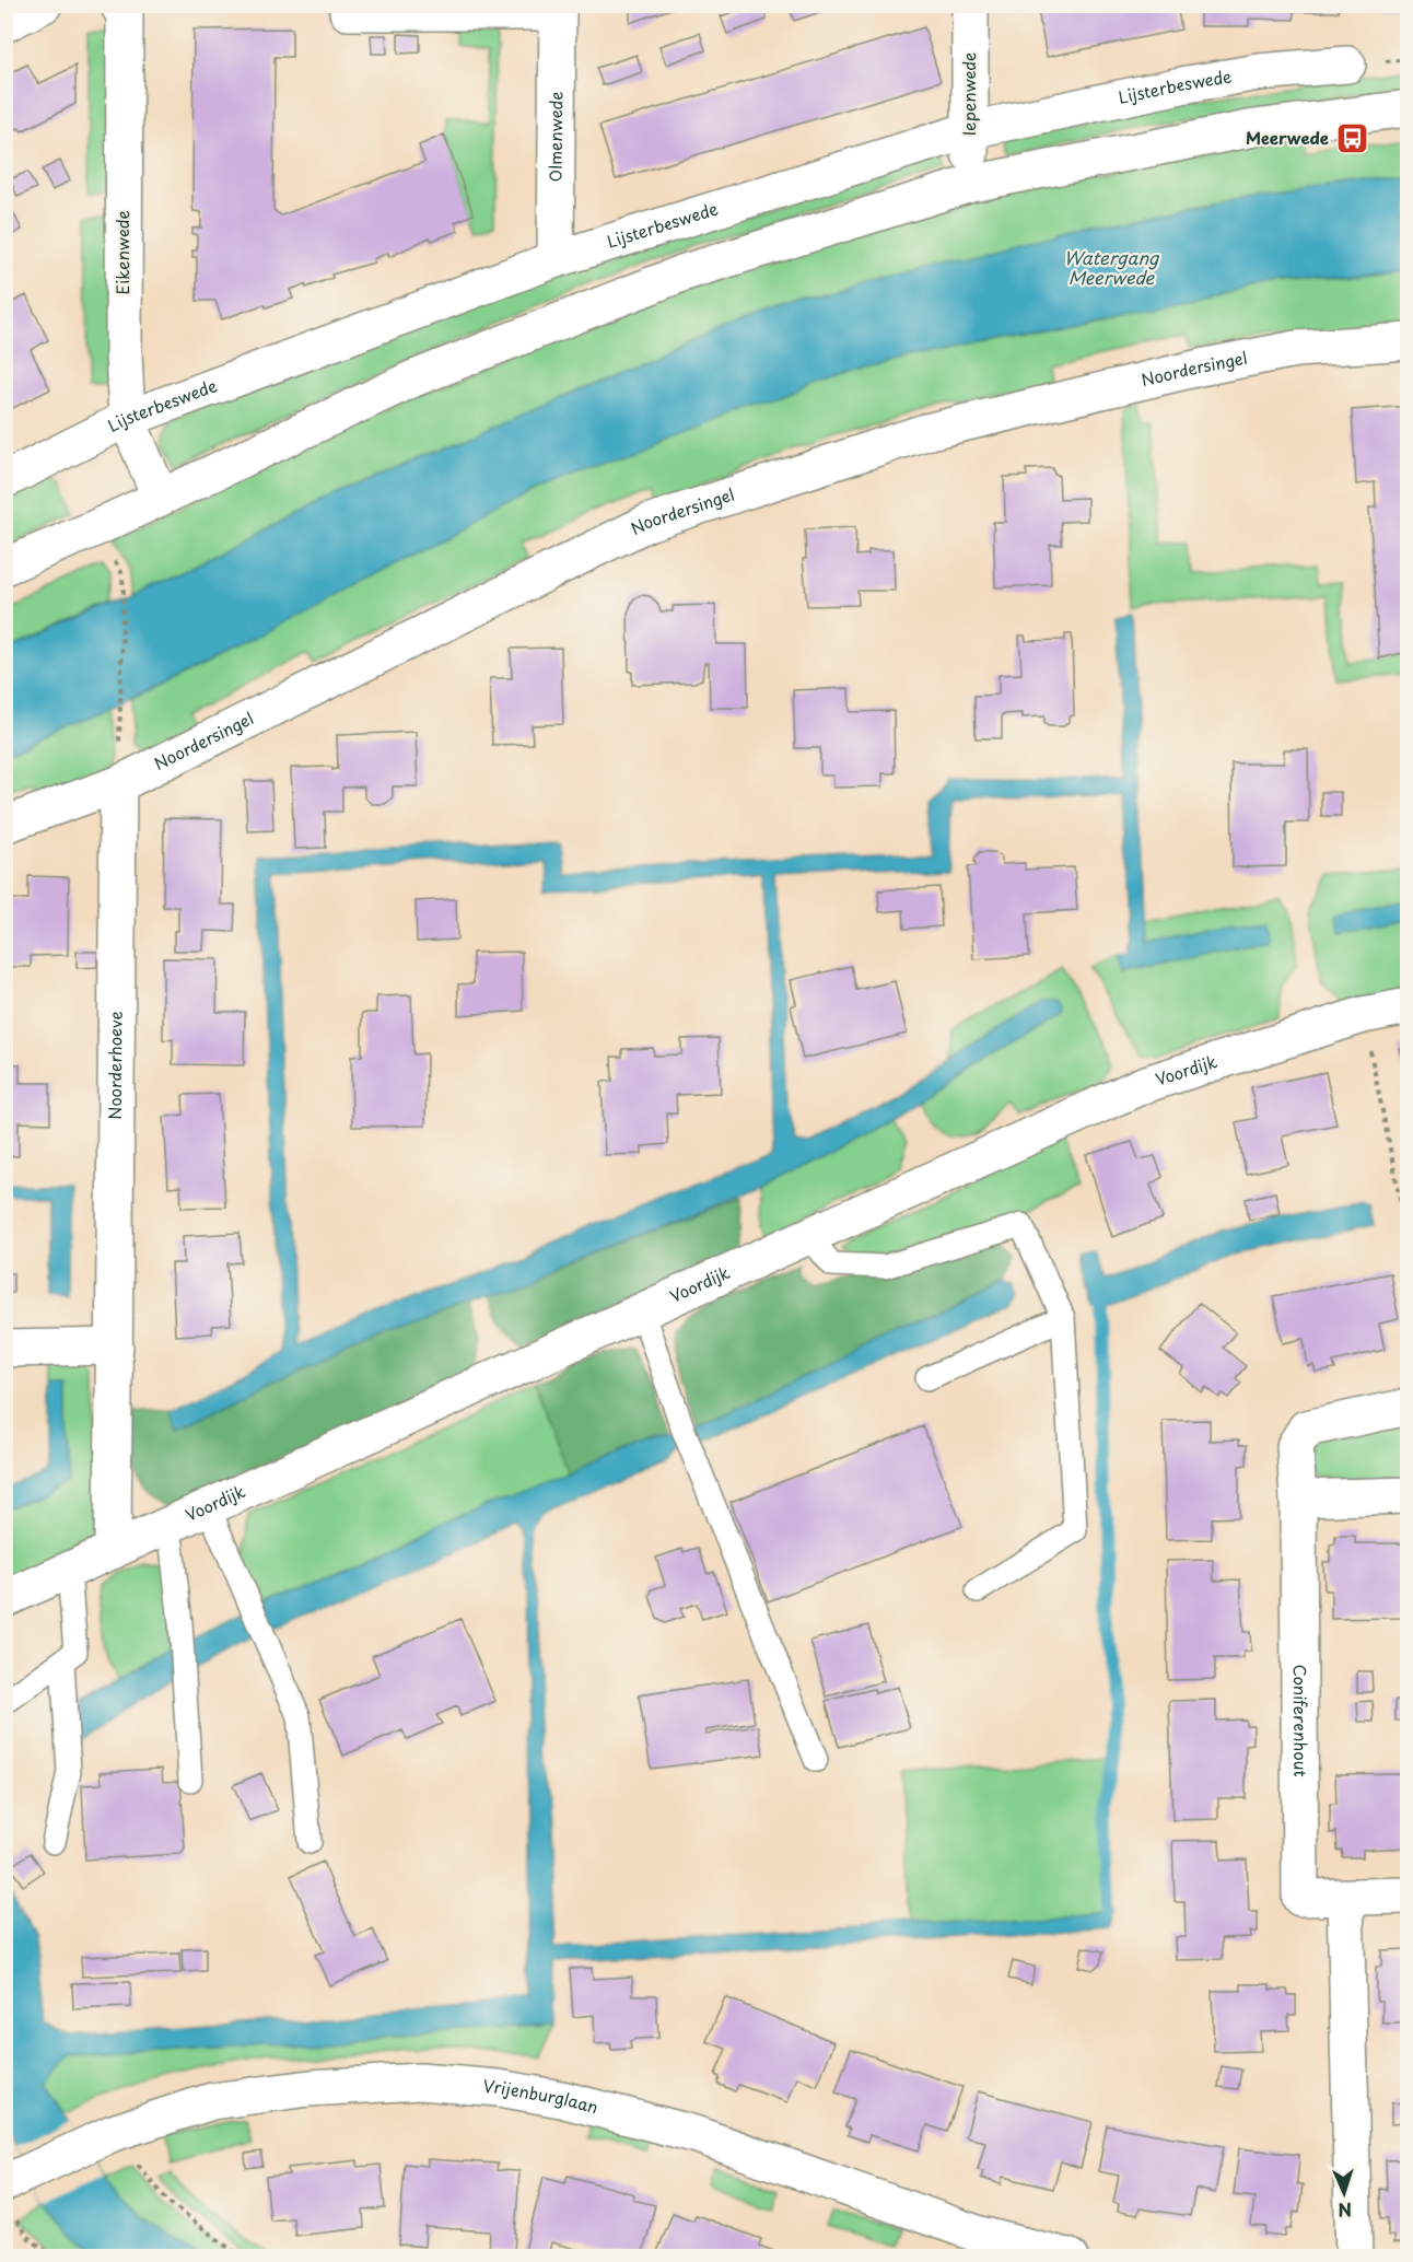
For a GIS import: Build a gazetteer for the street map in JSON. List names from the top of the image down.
{
  "streets": {
    "street": [
      "Lijsterbeswede",
      "Iepenwede",
      "Olmenwede",
      "Eikenwede",
      "Noordersingel",
      "Noorderhoeve",
      "Voordijk",
      "Coniferenhout",
      "Vrijenburglaan"
    ]
  },
  "crossings": [
    ["Lijsterbeswede", "Iepenwede"],
    ["Lijsterbeswede", "Olmenwede"],
    ["Lijsterbeswede", "Eikenwede"],
    ["Noordersingel", "Noorderhoeve"],
    ["Noorderhoeve", "Voordijk"]
  ],
  "water": ["Watergang Meerwede"],
  "places": {
    "bus stop": ["Meerwede"]
  },
  "north": "bottom"
}
